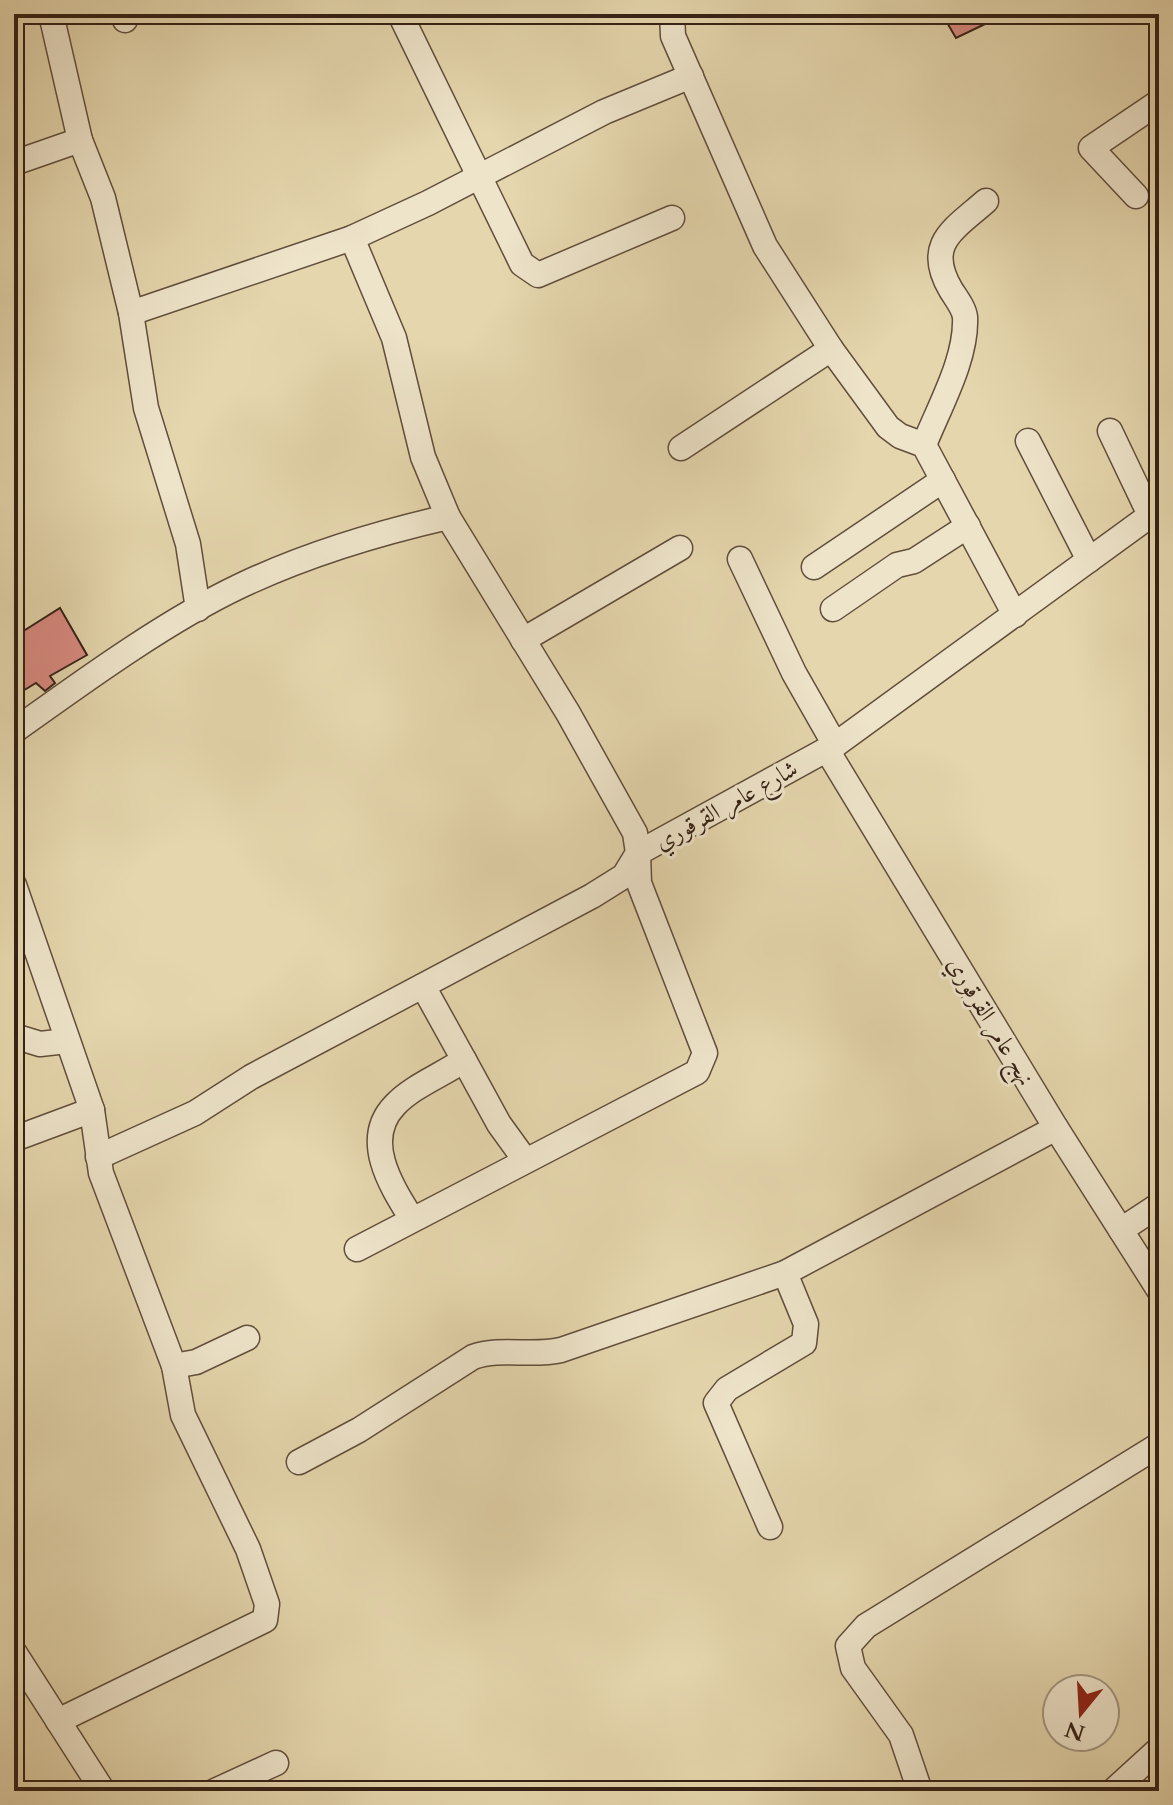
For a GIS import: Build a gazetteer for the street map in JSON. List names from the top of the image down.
{
  "streets": {
    "street": ["شارع عامر القرقوري", "نهج عامر القرقوري"]
  },
  "crossings": [
    ["شارع عامر القرقوري", "نهج عامر القرقوري"]
  ],
  "north": "bottom"
}
